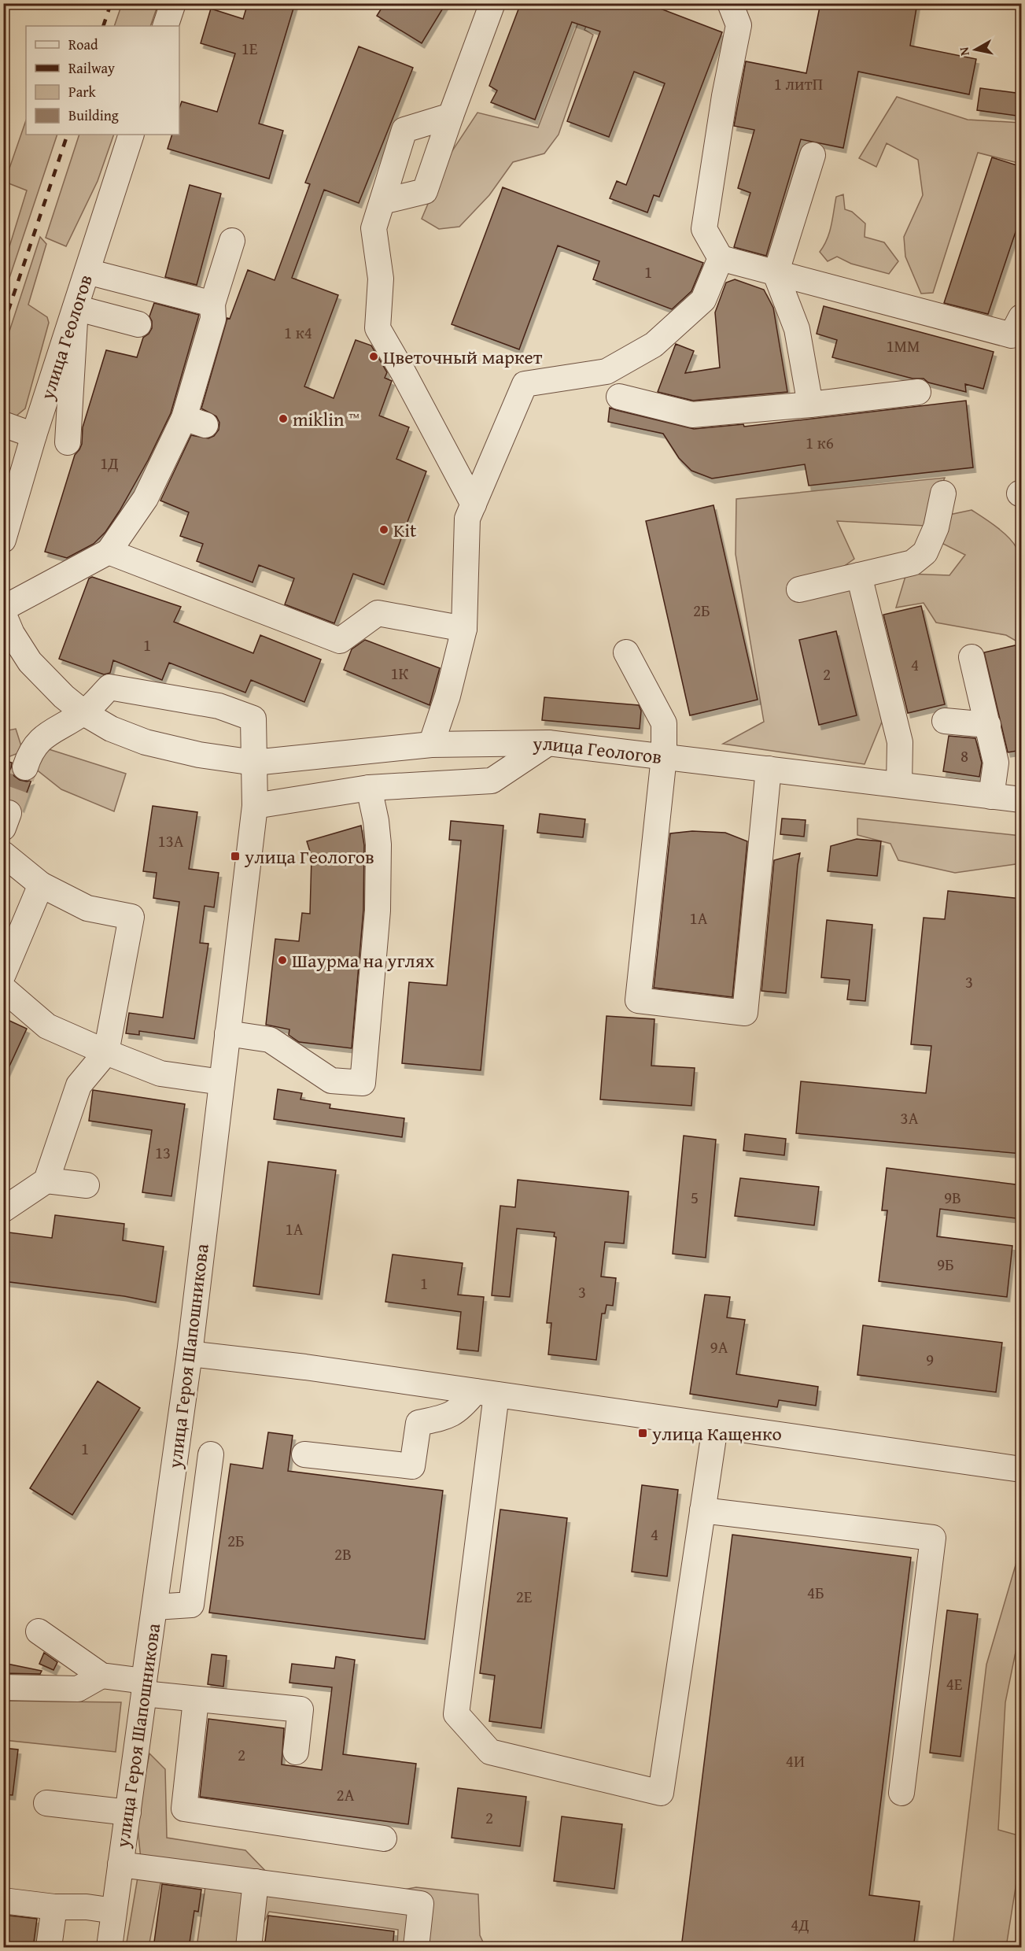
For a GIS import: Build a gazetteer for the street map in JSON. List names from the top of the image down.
{
  "streets": {
    "street": ["улица Геологов", "улица Героя Шапошникова"]
  },
  "crossings": [
    ["улица Геологов", "улица Героя Шапошникова"]
  ],
  "places": {
    "other": [
      "Цветочный маркет",
      "miklin ™",
      "Kit",
      "Шаурма на углях"
    ],
    "transit": ["улица Геологов", "улица Кащенко"]
  },
  "house_numbers": [
    "1Е",
    "1 литП",
    "1",
    "1 к4",
    "1ММ",
    "1 к6",
    "1Д",
    "2Б",
    "1",
    "4",
    "1К",
    "2",
    "8",
    "13А",
    "1А",
    "3",
    "3А",
    "13",
    "5",
    "9В",
    "1А",
    "9Б",
    "1",
    "3",
    "9А",
    "9",
    "1",
    "4",
    "2Б",
    "2В",
    "4Б",
    "2Е",
    "4Е",
    "2",
    "4И",
    "2А",
    "2",
    "4Д"
  ],
  "legend": [
    "Road",
    "Railway",
    "Park",
    "Building"
  ],
  "north": "left"
}
